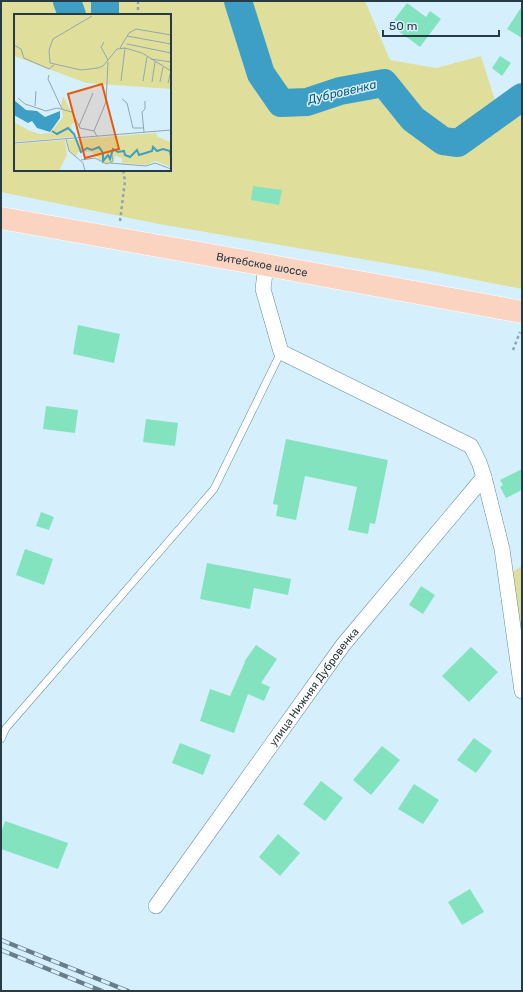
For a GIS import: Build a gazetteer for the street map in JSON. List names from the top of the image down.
{
  "streets": {
    "main road": ["Витебское шоссе"],
    "street": ["улица Нижняя Дубровенка"]
  },
  "water": ["Дубровенка"],
  "scale_bar": "50 m"
}
